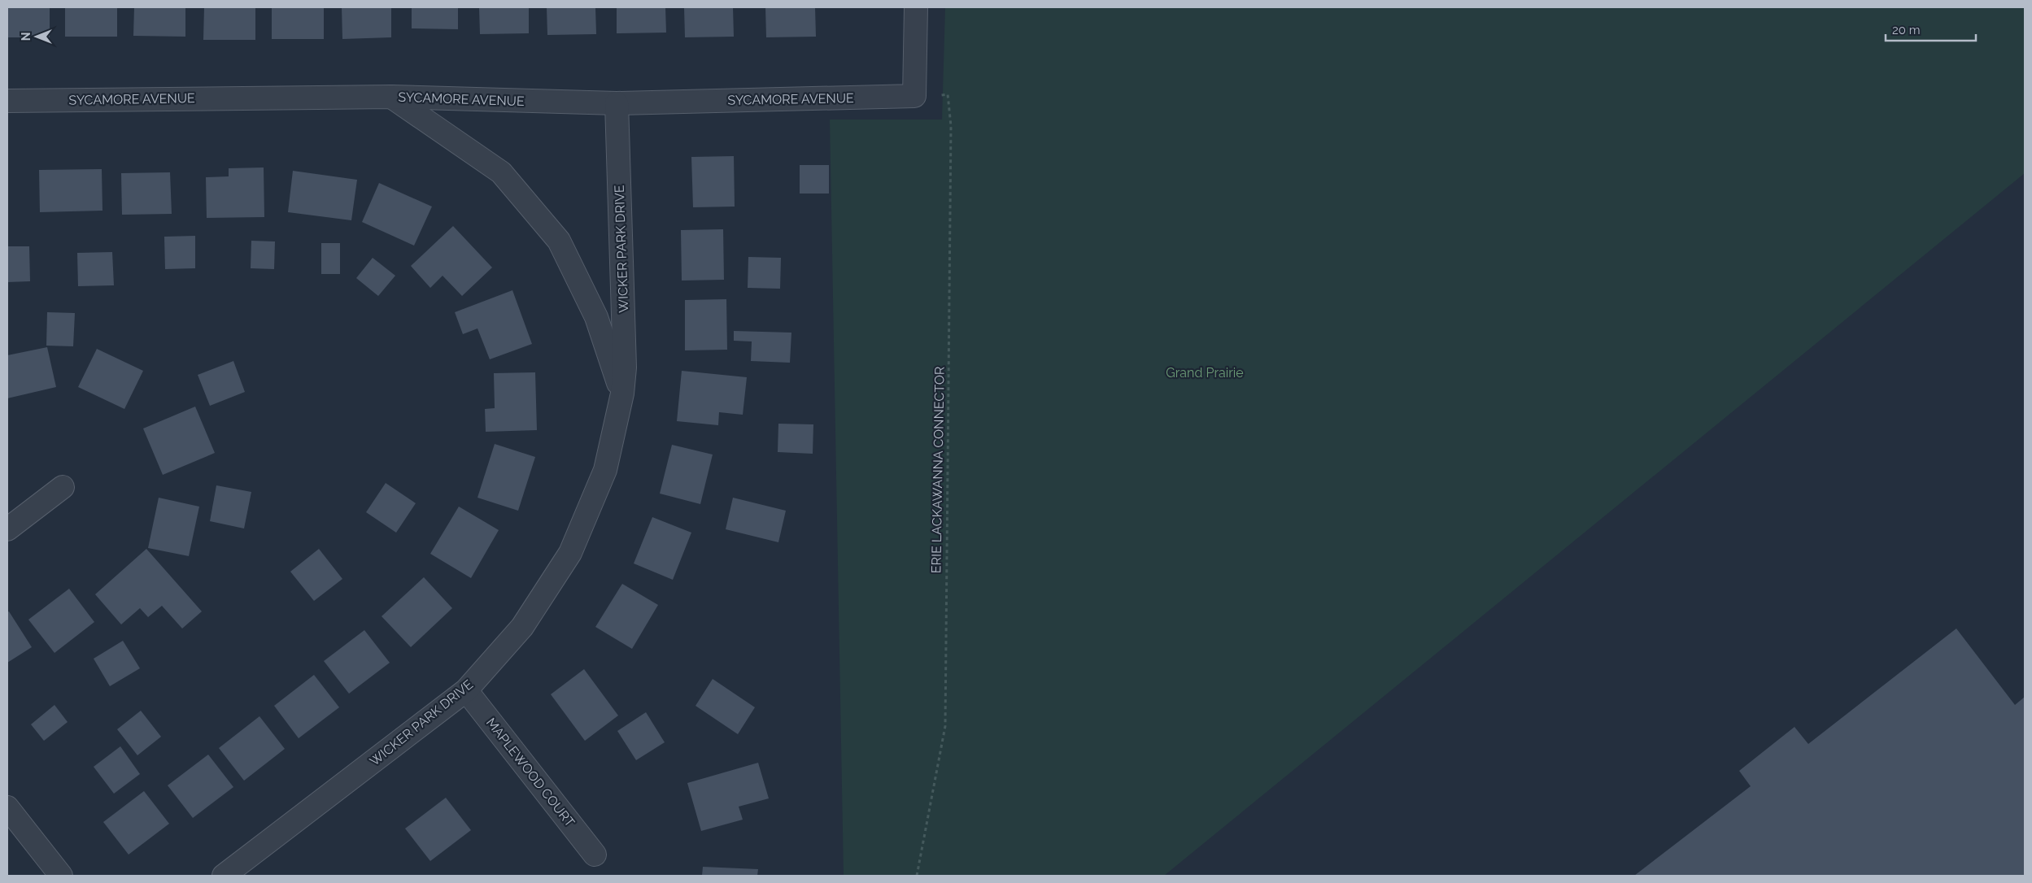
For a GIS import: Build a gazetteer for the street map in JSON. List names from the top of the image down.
{
  "streets": {
    "street": ["SYCAMORE AVENUE", "WICKER PARK DRIVE", "MAPLEWOOD COURT"],
    "path": ["ERIE LACKAWANNA CONNECTOR"]
  },
  "crossings": [
    ["SYCAMORE AVENUE", "WICKER PARK DRIVE"],
    ["SYCAMORE AVENUE", "ERIE LACKAWANNA CONNECTOR"],
    ["WICKER PARK DRIVE", "MAPLEWOOD COURT"]
  ],
  "parks": ["Grand Prairie"],
  "scale_bar": "20 m",
  "north": "left"
}
